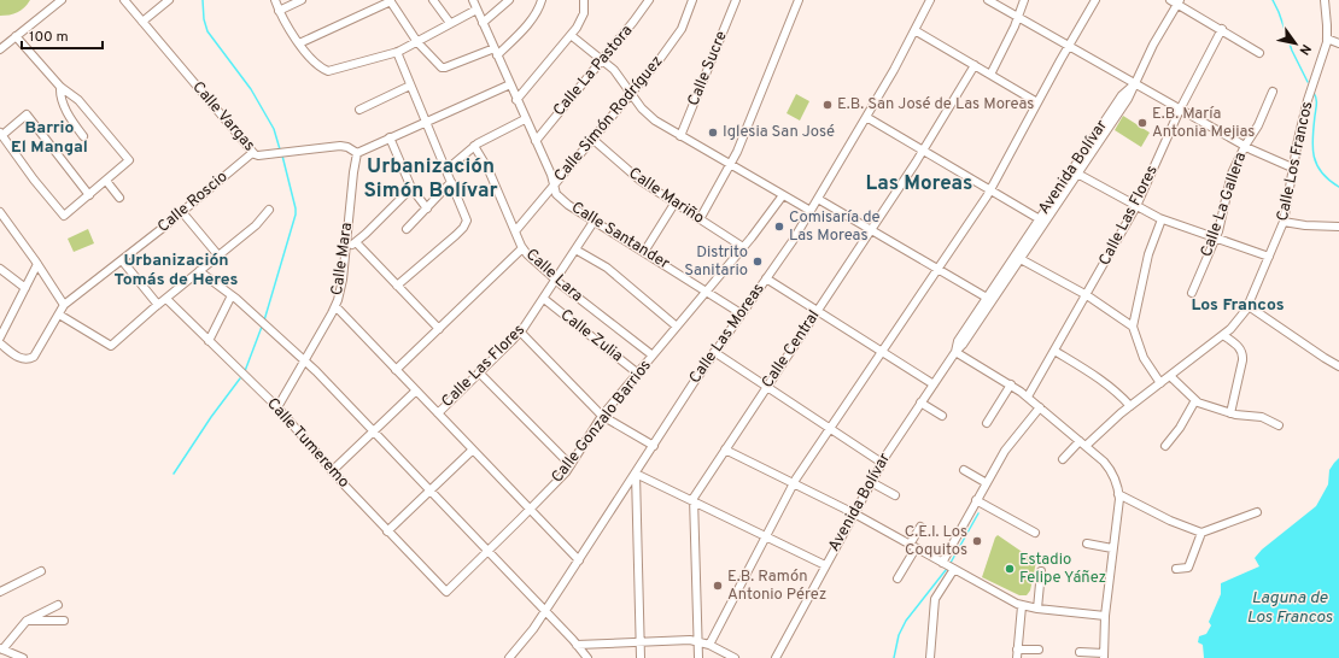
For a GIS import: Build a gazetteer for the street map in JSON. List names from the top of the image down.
{
  "streets": {
    "street": [
      "Calle Sucre",
      "Calle La Pastora",
      "Calle Vargas",
      "Calle Simón Rodríguez",
      "Calle Los Francos",
      "Avenida Bolívar",
      "Calle Mariño",
      "Calle Roscio",
      "Calle La Gallera",
      "Calle Las Flores",
      "Calle Santander",
      "Calle Mara",
      "Calle Lara",
      "Calle Las Moreas",
      "Calle Zulia",
      "Calle Central",
      "Calle Gonzalo Barrios",
      "Calle Tumeremo"
    ]
  },
  "crossings": [
    ["Calle La Pastora", "Calle Santander"],
    ["Calle Vargas", "Calle Roscio"],
    ["Calle Vargas", "Calle Mara"],
    ["Calle Simón Rodríguez", "Calle Mariño"],
    ["Calle Simón Rodríguez", "Calle Santander"],
    ["Calle Simón Rodríguez", "Calle Lara"],
    ["Calle Mariño", "Calle Gonzalo Barrios"],
    ["Calle Las Flores", "Calle Santander"],
    ["Calle Las Flores", "Calle Lara"],
    ["Calle Las Flores", "Calle Zulia"],
    ["Calle Santander", "Calle Las Moreas"],
    ["Calle Santander", "Calle Gonzalo Barrios"],
    ["Calle Mara", "Calle Tumeremo"],
    ["Calle Lara", "Calle Gonzalo Barrios"],
    ["Calle Zulia", "Calle Gonzalo Barrios"],
    ["Calle Gonzalo Barrios", "Calle Tumeremo"]
  ],
  "districts": [
    "Barrio El Mangal",
    "Urbanización Simón Bolívar",
    "Las Moreas",
    "Urbanización Tomás de Heres",
    "Los Francos"
  ],
  "water": ["Laguna de Los Francos"],
  "places": [
    "E.B. San José de Las Moreas",
    "E.B. María Antonia Mejias",
    "Iglesia San José",
    "Comisaría de Las Moreas",
    "Distrito Sanitario",
    "C.E.I. Los Coquitos",
    "Estadio Felipe Yáñez",
    "E.B. Ramón Antonio Pérez"
  ],
  "scale_bar": "100 m",
  "north": "bottom right"
}
